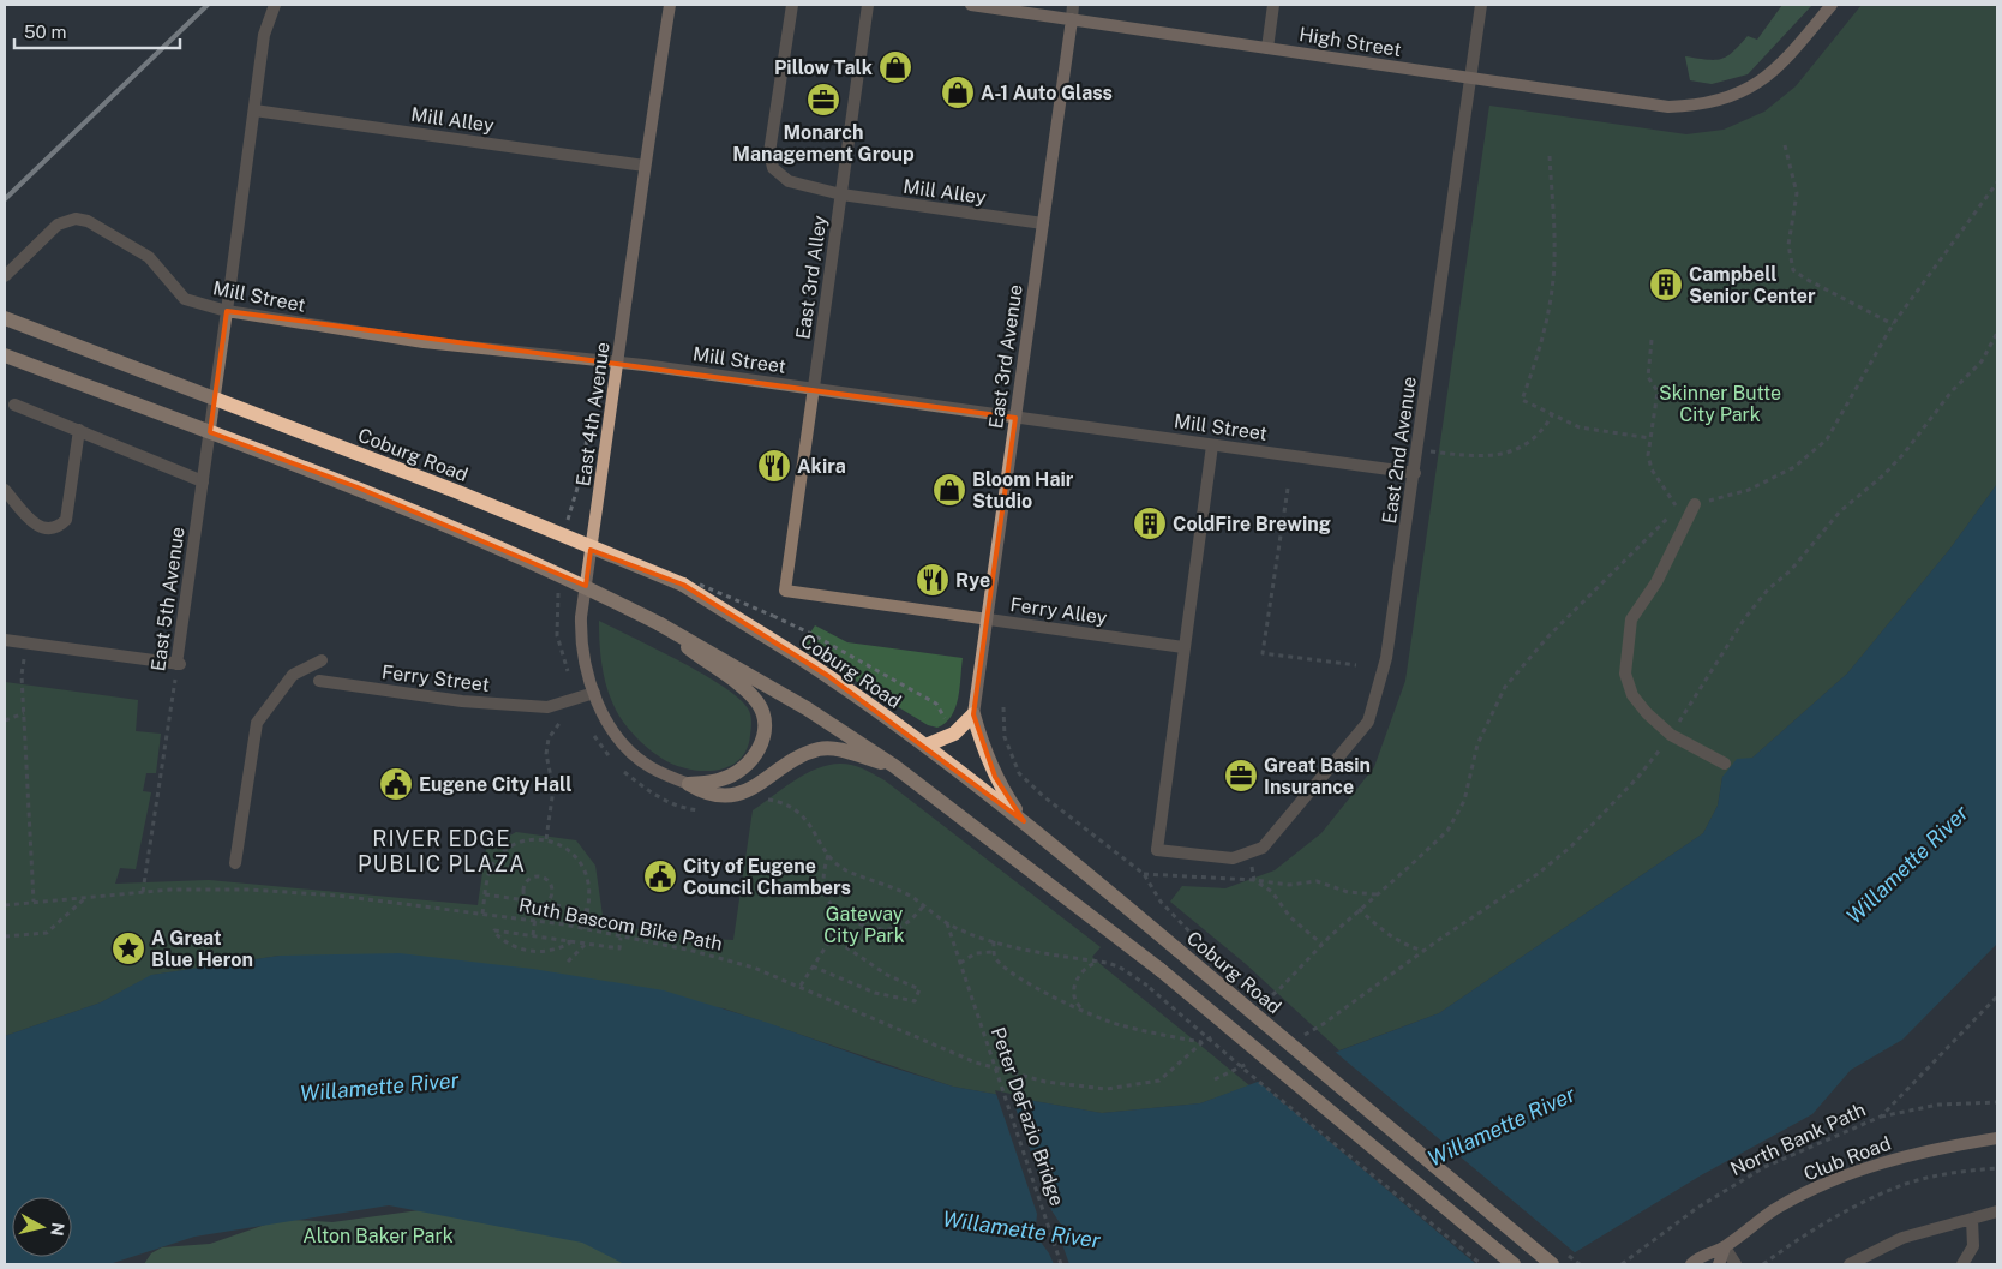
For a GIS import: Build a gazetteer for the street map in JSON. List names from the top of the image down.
{
  "streets": {
    "main road": ["Coburg Road"],
    "street": [
      "High Street",
      "Mill Alley",
      "East 3rd Alley",
      "Mill Street",
      "East 3rd Avenue",
      "East 4th Avenue",
      "East 2nd Avenue",
      "East 5th Avenue",
      "Ferry Alley",
      "Ferry Street",
      "Club Road"
    ],
    "path": ["Ruth Bascom Bike Path", "Peter DeFazio Bridge", "North Bank Path"]
  },
  "crossings": [
    ["High Street", "East 3rd Avenue"],
    ["High Street", "East 2nd Avenue"],
    ["Mill Alley", "East 3rd Alley"],
    ["Mill Alley", "East 3rd Avenue"],
    ["Mill Alley", "East 4th Avenue"],
    ["Mill Alley", "East 5th Avenue"],
    ["East 3rd Alley", "Mill Street"],
    ["East 3rd Alley", "Ferry Alley"],
    ["Mill Street", "East 3rd Avenue"],
    ["Mill Street", "East 4th Avenue"],
    ["Mill Street", "East 2nd Avenue"],
    ["Mill Street", "East 5th Avenue"],
    ["East 3rd Avenue", "Ferry Alley"],
    ["East 2nd Avenue", "Ferry Alley"],
    ["East 5th Avenue", "Ruth Bascom Bike Path"]
  ],
  "districts": ["RIVER EDGE PUBLIC PLAZA"],
  "water": ["Willamette River"],
  "parks": ["Skinner Butte City Park", "Gateway City Park", "Alton Baker Park"],
  "places": {
    "shop": ["Pillow Talk", "A-1 Auto Glass", "Bloom Hair Studio"],
    "office": ["Monarch Management Group", "Great Basin Insurance"],
    "building": ["Campbell Senior Center", "ColdFire Brewing"],
    "restaurant": ["Akira", "Rye"],
    "public building": ["Eugene City Hall", "City of Eugene Council Chambers"],
    "place": ["A Great Blue Heron"]
  },
  "scale_bar": "50 m",
  "north": "right"
}
